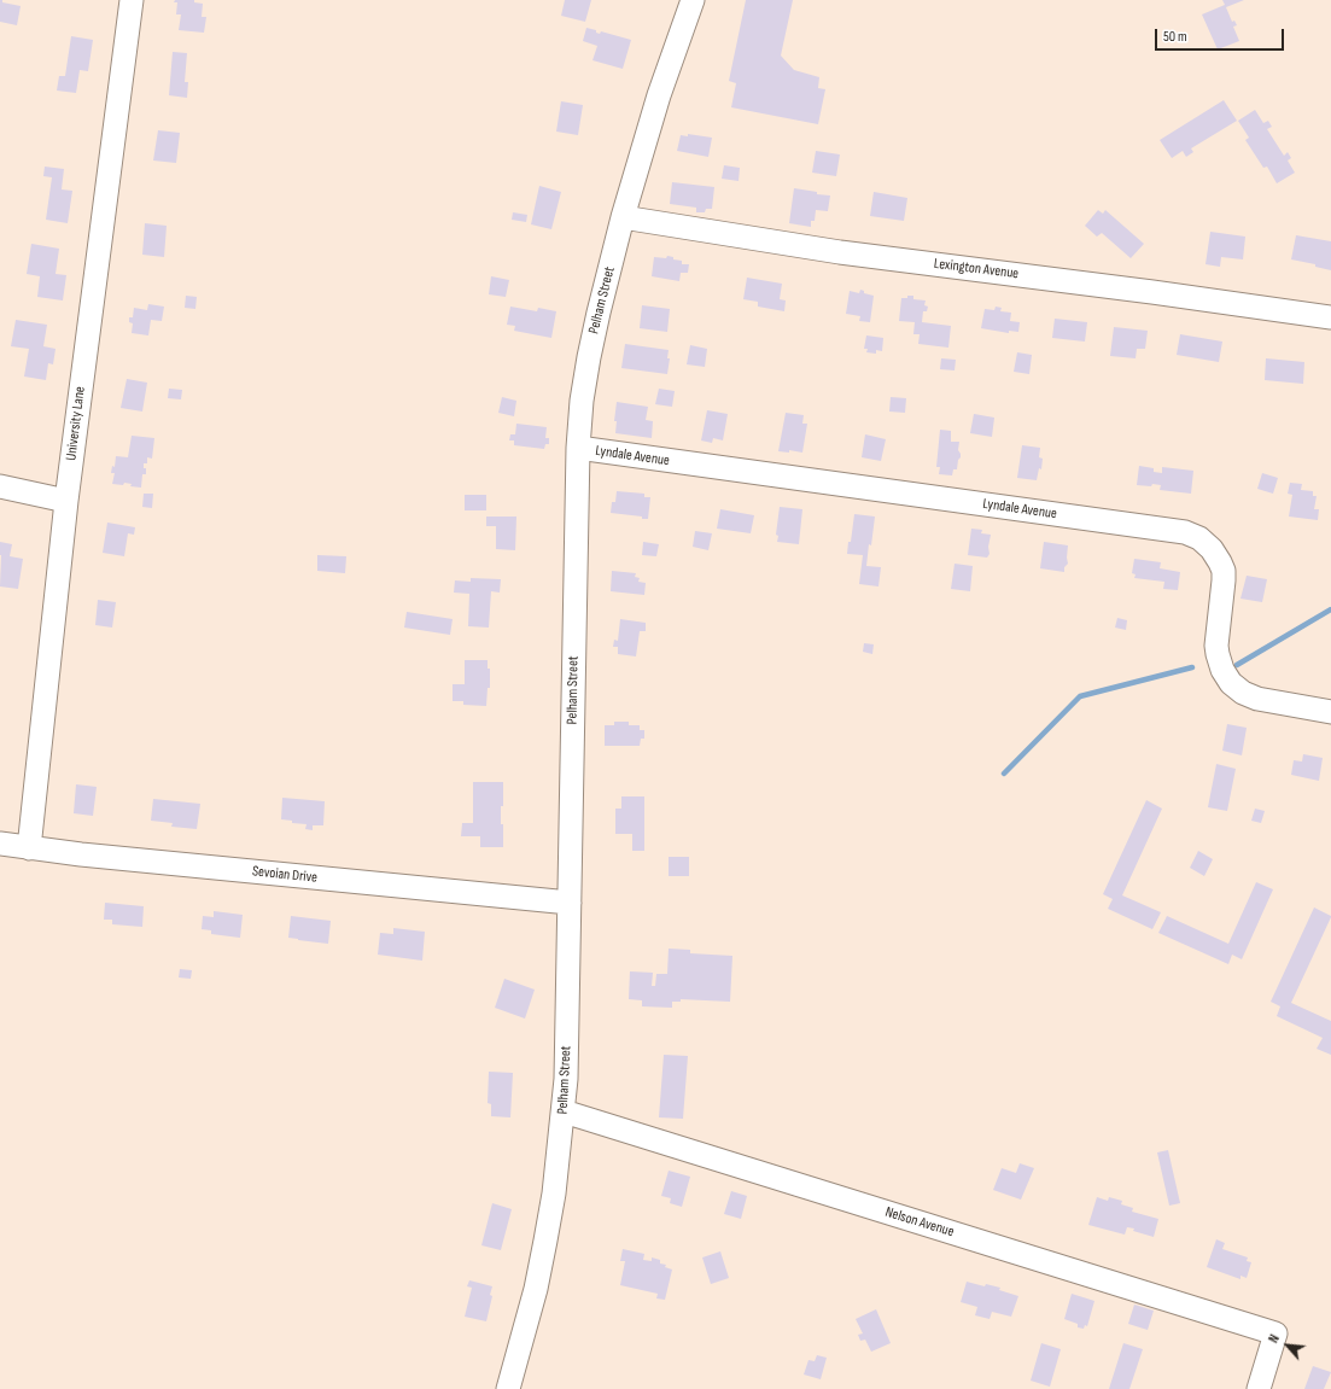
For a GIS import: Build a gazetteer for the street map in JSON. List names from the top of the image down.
{
  "streets": {
    "street": [
      "Lexington Avenue",
      "Pelham Street",
      "University Lane",
      "Lyndale Avenue",
      "Sevoian Drive",
      "Nelson Avenue"
    ]
  },
  "crossings": [
    ["Lexington Avenue", "Pelham Street"],
    ["Pelham Street", "Lyndale Avenue"],
    ["Pelham Street", "Sevoian Drive"],
    ["Pelham Street", "Nelson Avenue"],
    ["University Lane", "Sevoian Drive"]
  ],
  "scale_bar": "50 m",
  "north": "top left"
}
